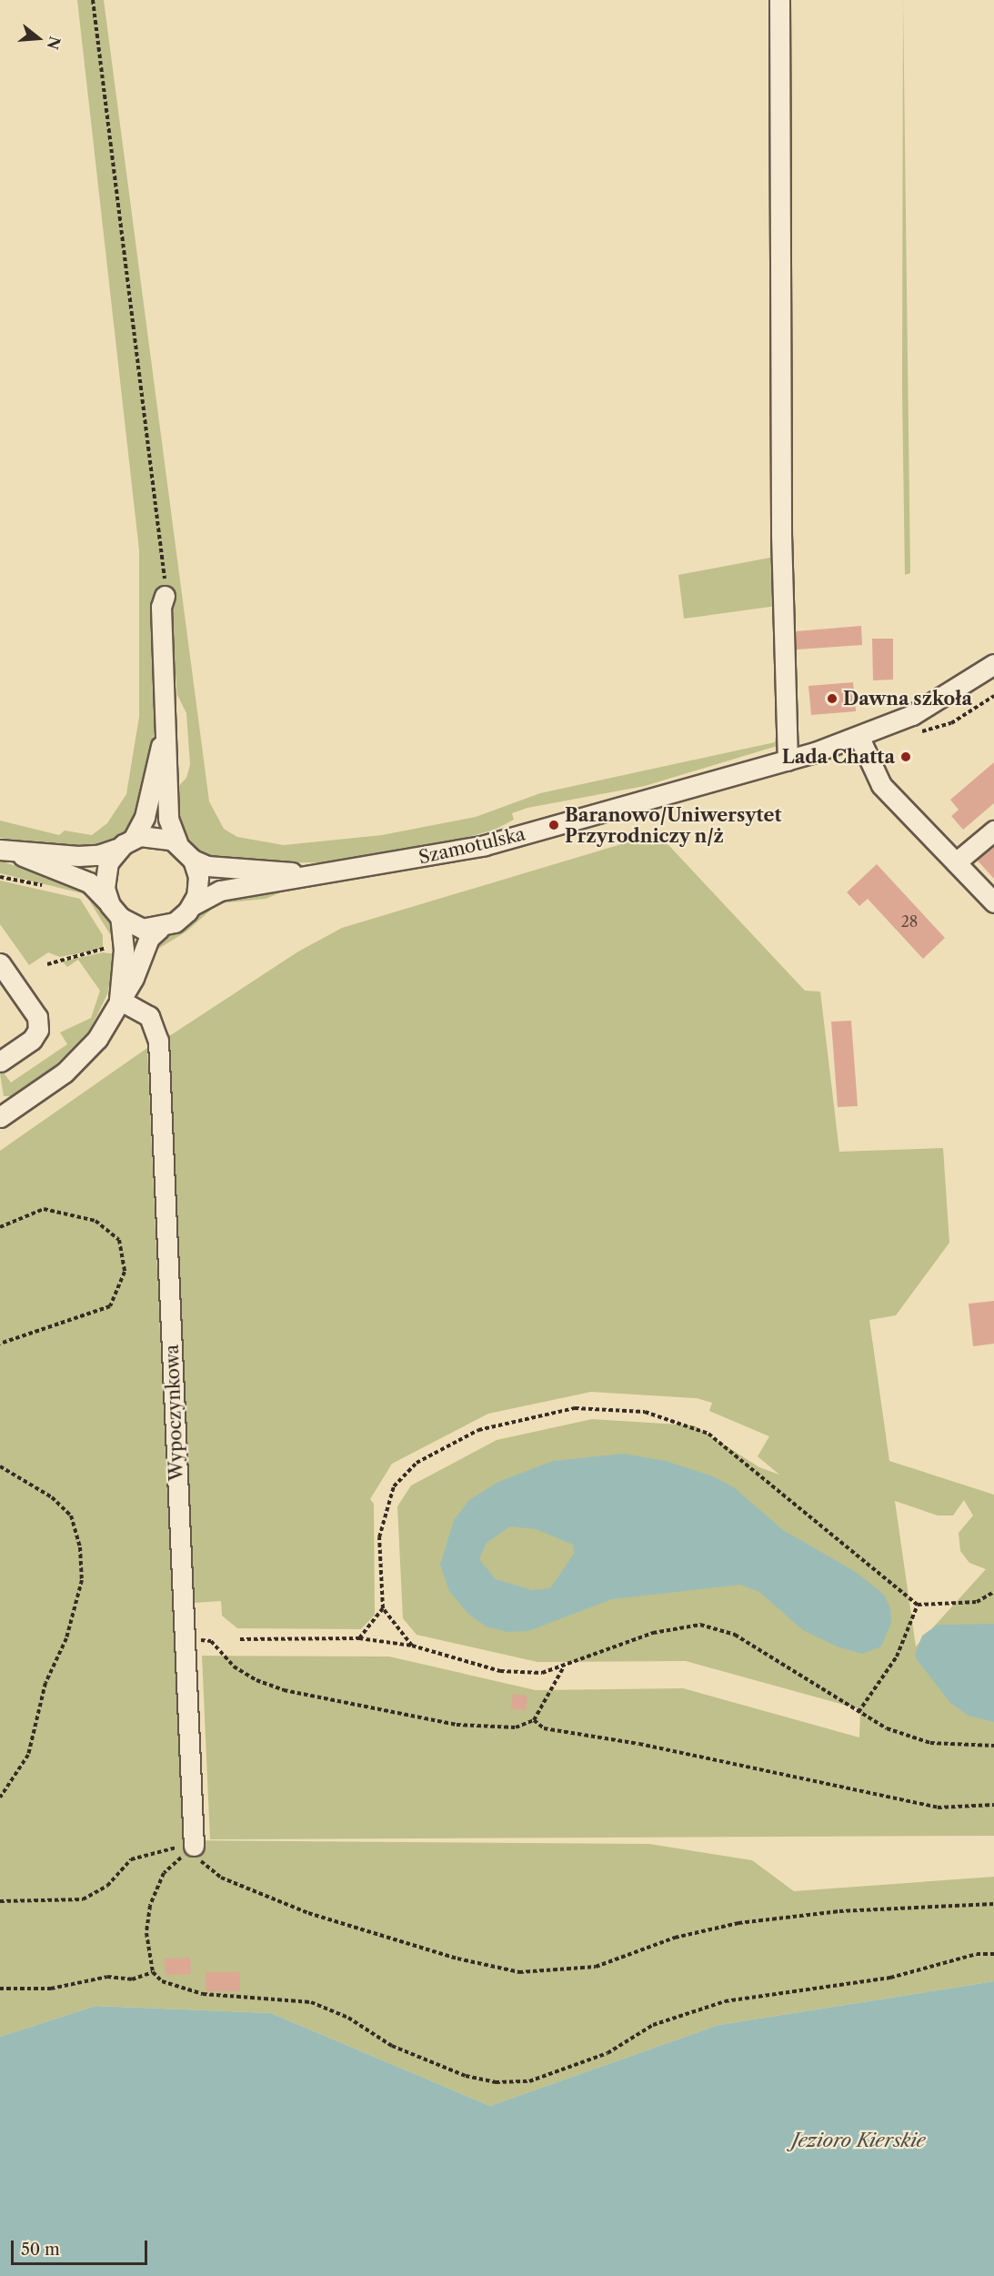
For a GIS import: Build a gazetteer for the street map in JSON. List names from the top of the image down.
{
  "streets": {
    "street": ["Szamotulska", "Wypoczynkowa"]
  },
  "water": ["Jezioro Kierskie"],
  "places": ["Dawna szkoła", "Lada Chatta", "Baranowo/Uniwersytet Przyrodniczy n/ż"],
  "house_numbers": ["28"],
  "scale_bar": "50 m",
  "north": "right"
}
